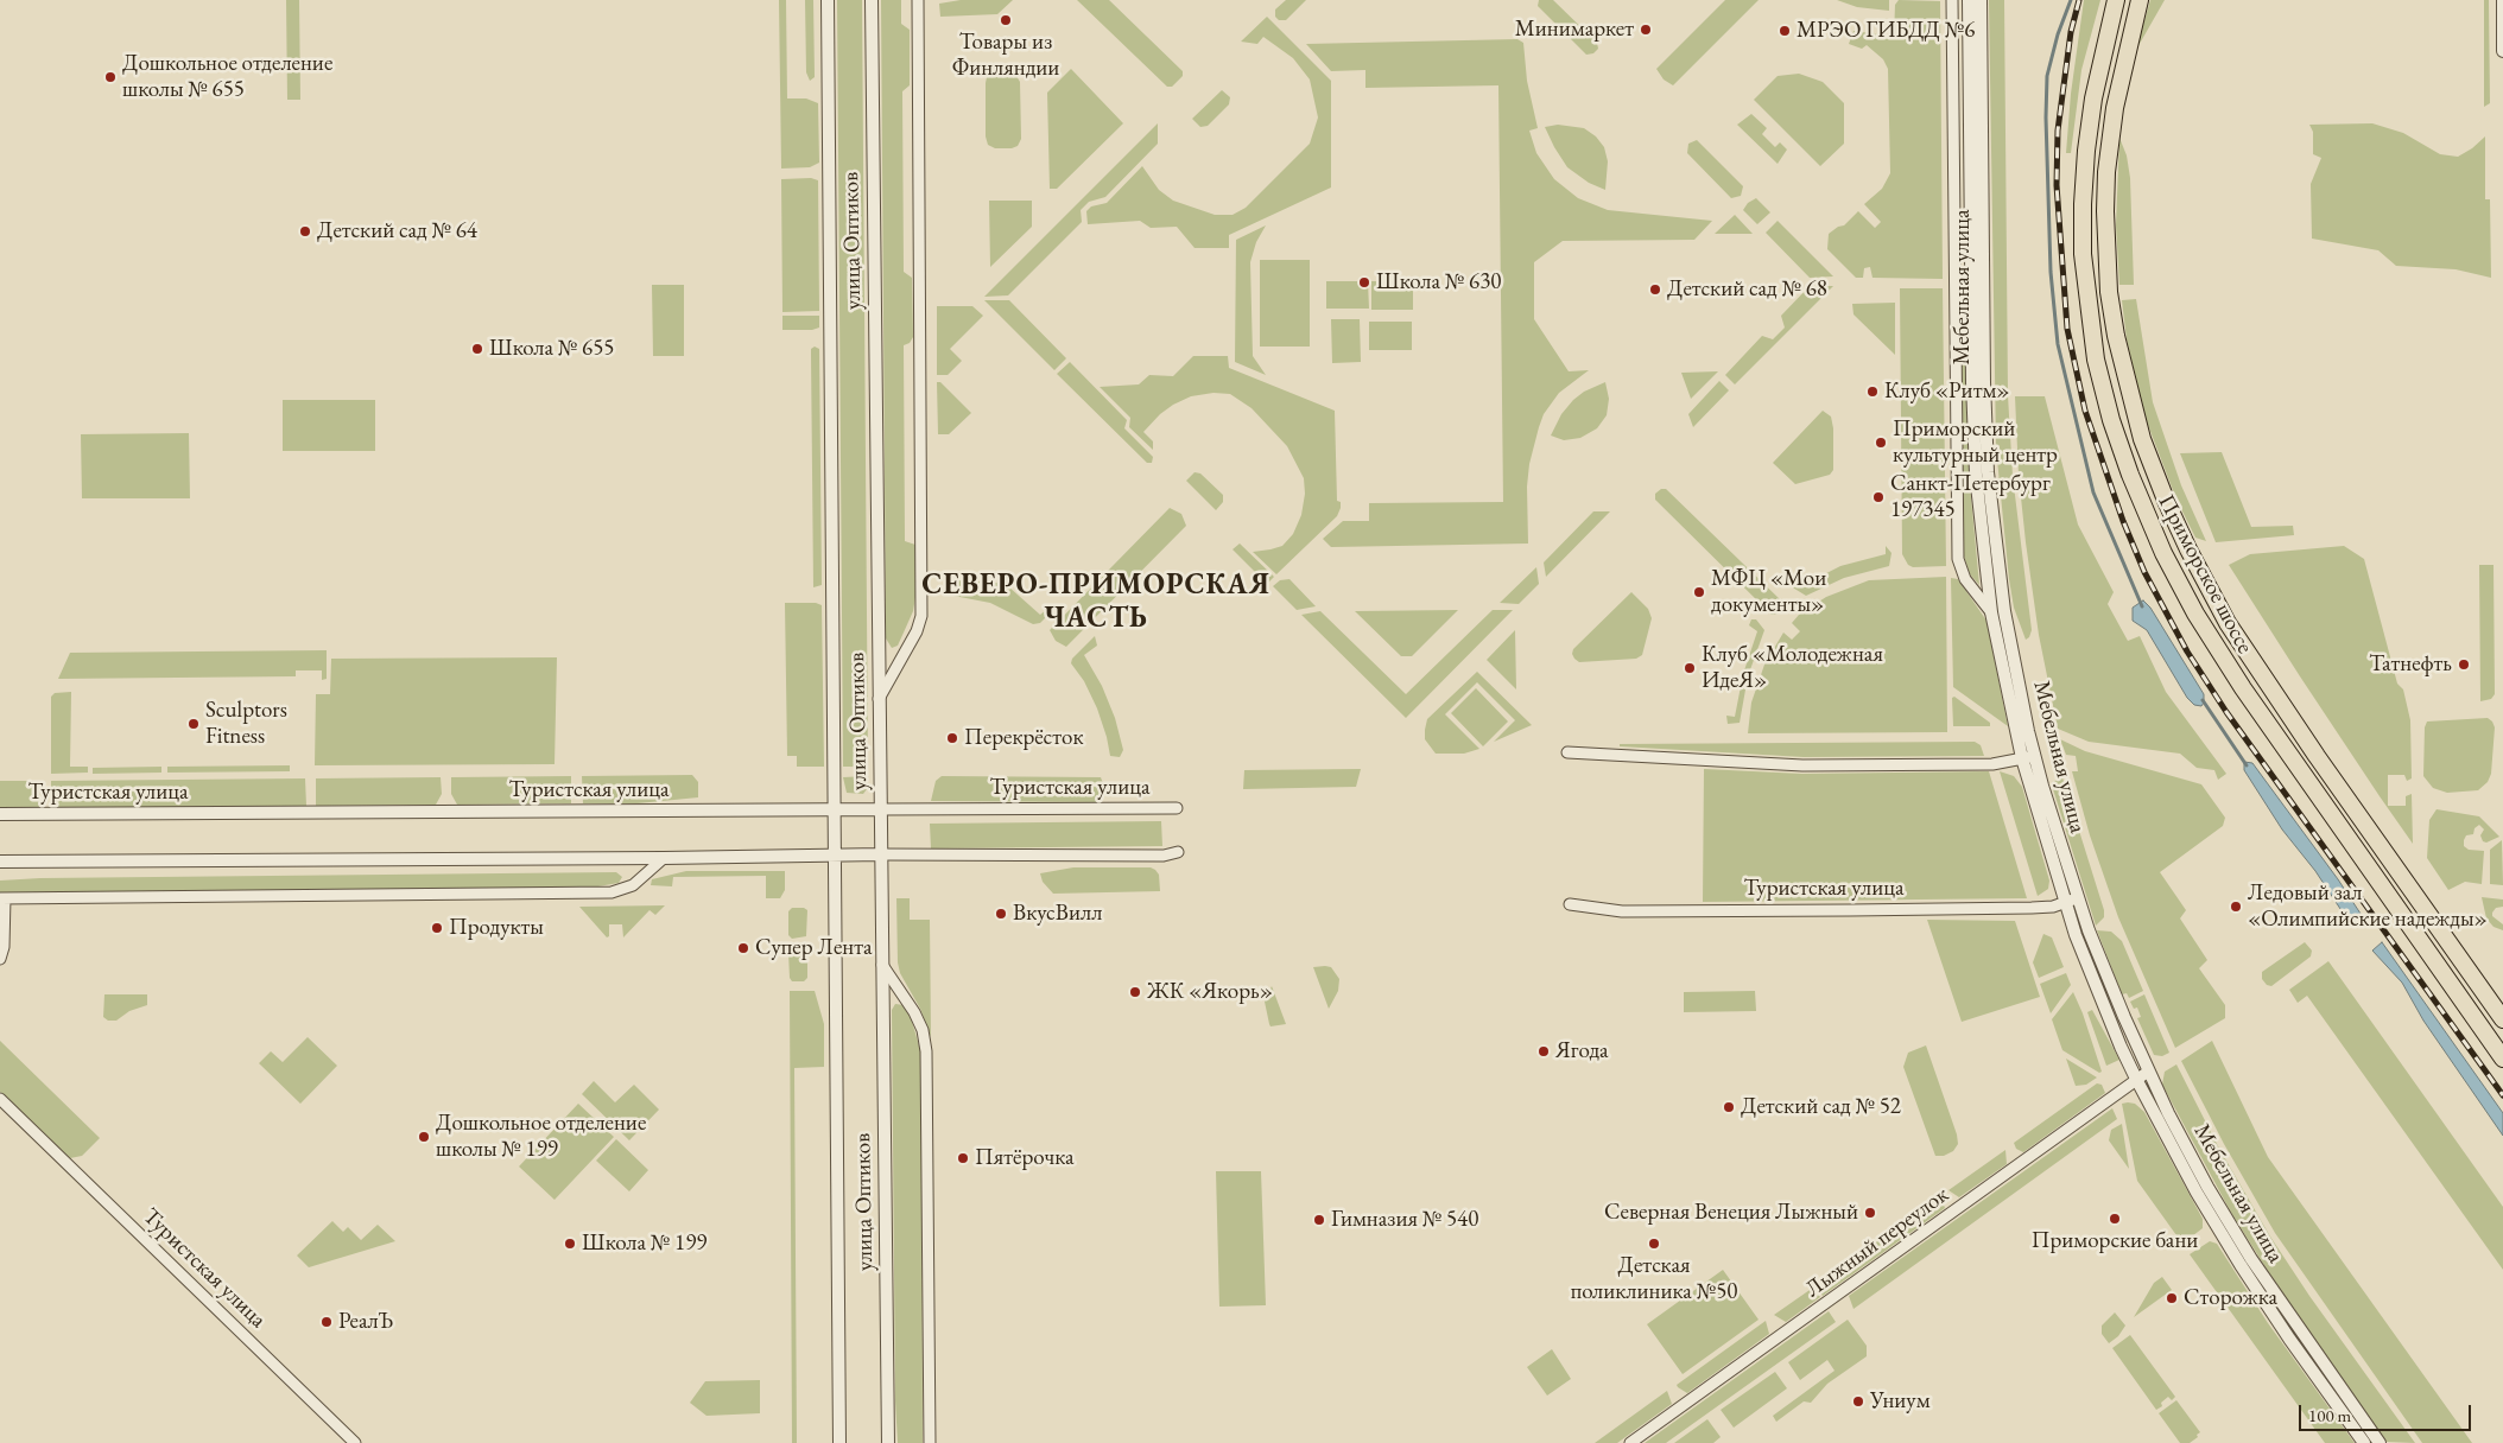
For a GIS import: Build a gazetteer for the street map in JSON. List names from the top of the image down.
{
  "streets": {
    "main road": ["Приморское шоссе"],
    "street": [
      "улица Оптиков",
      "Мебельная улица",
      "Туристская улица",
      "Лыжный переулок"
    ]
  },
  "crossings": [
    ["улица Оптиков", "Туристская улица"],
    ["Мебельная улица", "Туристская улица"],
    ["Мебельная улица", "Лыжный переулок"]
  ],
  "districts": ["СЕВЕРО-ПРИМОРСКАЯ ЧАСТЬ"],
  "places": [
    "Товары из Финляндии",
    "Минимаркет",
    "МРЭО ГИБДД №6",
    "Дошкольное отделение школы № 655",
    "Детский сад № 64",
    "Школа № 630",
    "Детский сад № 68",
    "Школа № 655",
    "Клуб «Ритм»",
    "Приморский культурный центр",
    "Санкт-Петербург 197345",
    "МФЦ «Мои документы»",
    "Татнефть",
    "Клуб «Молодежная ИдеЯ»",
    "Sculptors Fitness",
    "Перекрёсток",
    "Ледовый зал «Олимпийские надежды»",
    "ВкусВилл",
    "Продукты",
    "Супер Лента",
    "ЖК «Якорь»",
    "Ягода",
    "Детский сад № 52",
    "Дошкольное отделение школы № 199",
    "Пятёрочка",
    "Северная Венеция Лыжный",
    "Приморские бани",
    "Гимназия № 540",
    "Школа № 199",
    "Детская поликлиника №50",
    "Сторожка",
    "РеалЪ",
    "Униум"
  ],
  "scale_bar": "100 m"
}
